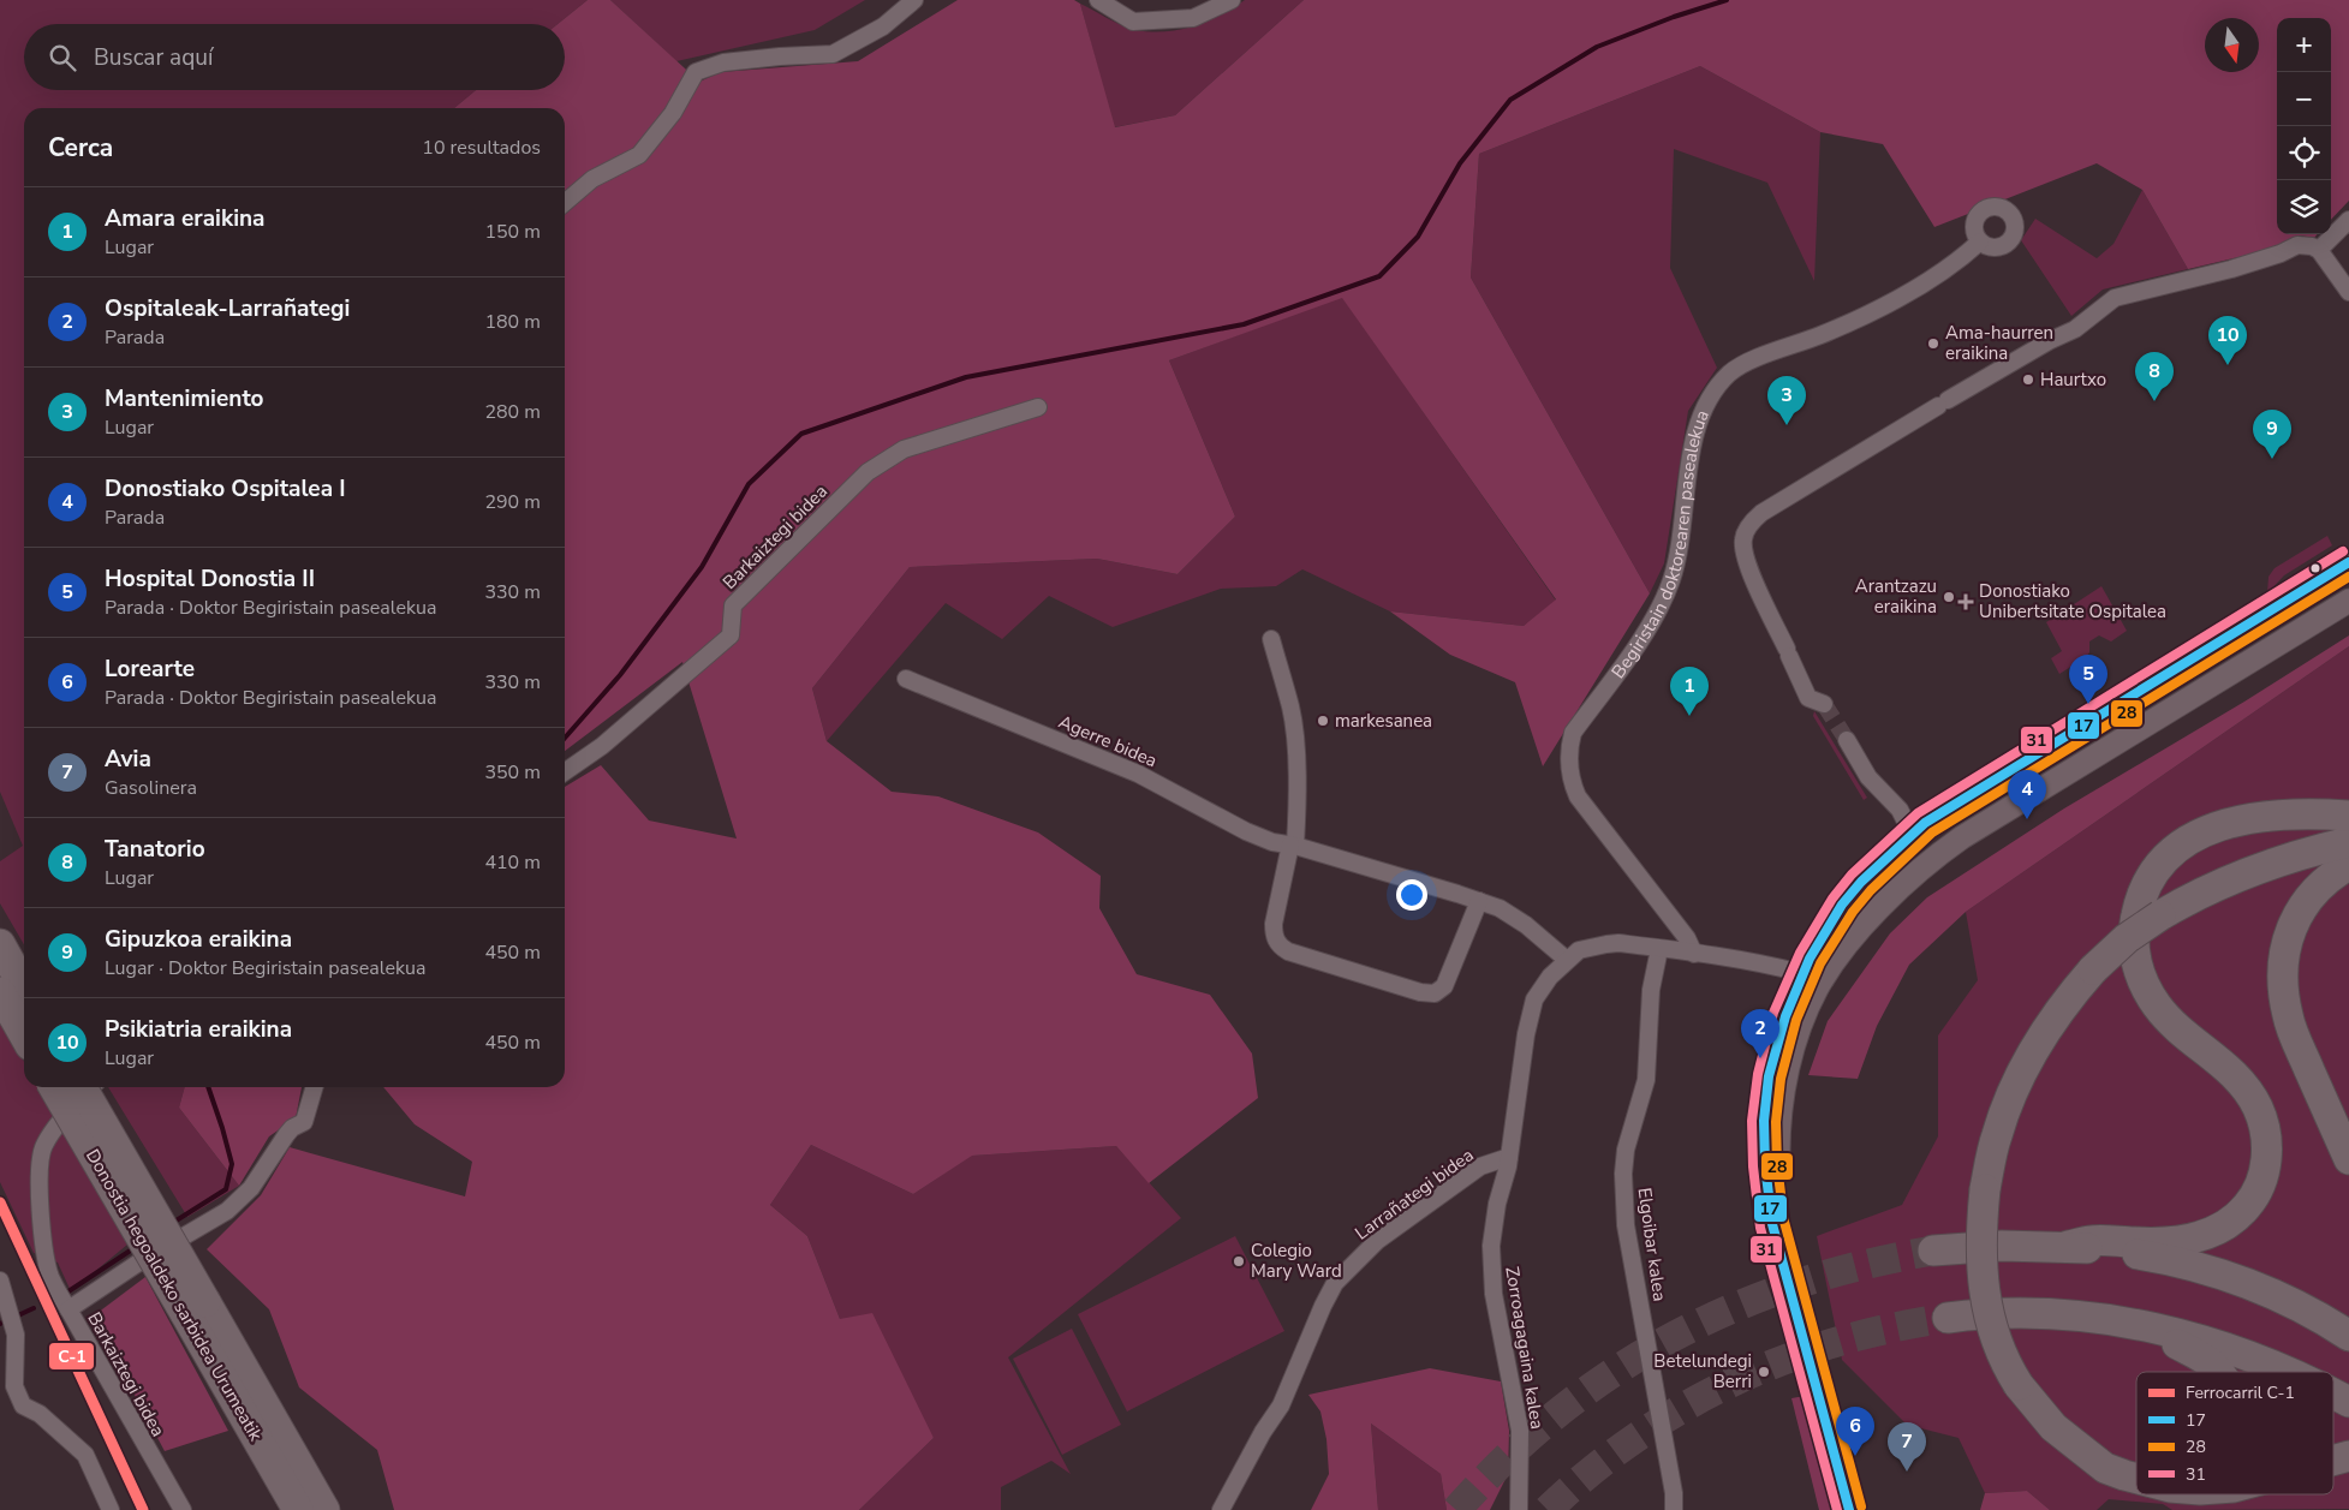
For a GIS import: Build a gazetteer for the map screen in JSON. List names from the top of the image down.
{
  "streets": {
    "highway": ["Donostia hegoaldeko sarbidea Urumeatik"],
    "street": [
      "Barkaiztegi bidea",
      "Begiristain doktorearen pasealekua",
      "Agerre bidea",
      "Larrañategi bidea",
      "Elgoibar kalea",
      "Zorroagagaina kalea"
    ]
  },
  "crossings": [
    ["Larrañategi bidea", "Zorroagagaina kalea"]
  ],
  "places": {
    "other": [
      "Ama-haurren eraikina",
      "Haurtxo",
      "Arantzazu eraikina",
      "markesanea",
      "Colegio Mary Ward",
      "Betelundegi Berri"
    ],
    "health": ["Donostiako Unibertsitate Ospitalea"]
  },
  "lines": [
    "transit line 31",
    "transit line 17",
    "transit line 28",
    "rail line C-1"
  ],
  "legend": [
    "Ferrocarril C-1",
    "17",
    "28",
    "31"
  ],
  "north": "bottom",
  "page": {
    "map_buttons": ["+", "−"],
    "search": "Buscar aquí",
    "heading": ["Cerca", "10 resultados"],
    "list": [
      {
        "mark": "1",
        "name": "Amara eraikina",
        "note": "Lugar",
        "value": "150 m"
      },
      {
        "mark": "2",
        "name": "Ospitaleak-Larrañategi",
        "note": "Parada",
        "value": "180 m"
      },
      {
        "mark": "3",
        "name": "Mantenimiento",
        "note": "Lugar",
        "value": "280 m"
      },
      {
        "mark": "4",
        "name": "Donostiako Ospitalea I",
        "note": "Parada",
        "value": "290 m"
      },
      {
        "mark": "5",
        "name": "Hospital Donostia II",
        "note": "Parada · Doktor Begiristain pasealekua",
        "value": "330 m"
      },
      {
        "mark": "6",
        "name": "Lorearte",
        "note": "Parada · Doktor Begiristain pasealekua",
        "value": "330 m"
      },
      {
        "mark": "7",
        "name": "Avia",
        "note": "Gasolinera",
        "value": "350 m"
      },
      {
        "mark": "8",
        "name": "Tanatorio",
        "note": "Lugar",
        "value": "410 m"
      },
      {
        "mark": "9",
        "name": "Gipuzkoa eraikina",
        "note": "Lugar · Doktor Begiristain pasealekua",
        "value": "450 m"
      },
      {
        "mark": "10",
        "name": "Psikiatria eraikina",
        "note": "Lugar",
        "value": "450 m"
      }
    ],
    "pins": [
      "10",
      "8",
      "3",
      "9",
      "5",
      "1",
      "4",
      "2",
      "6",
      "7"
    ]
  }
}
